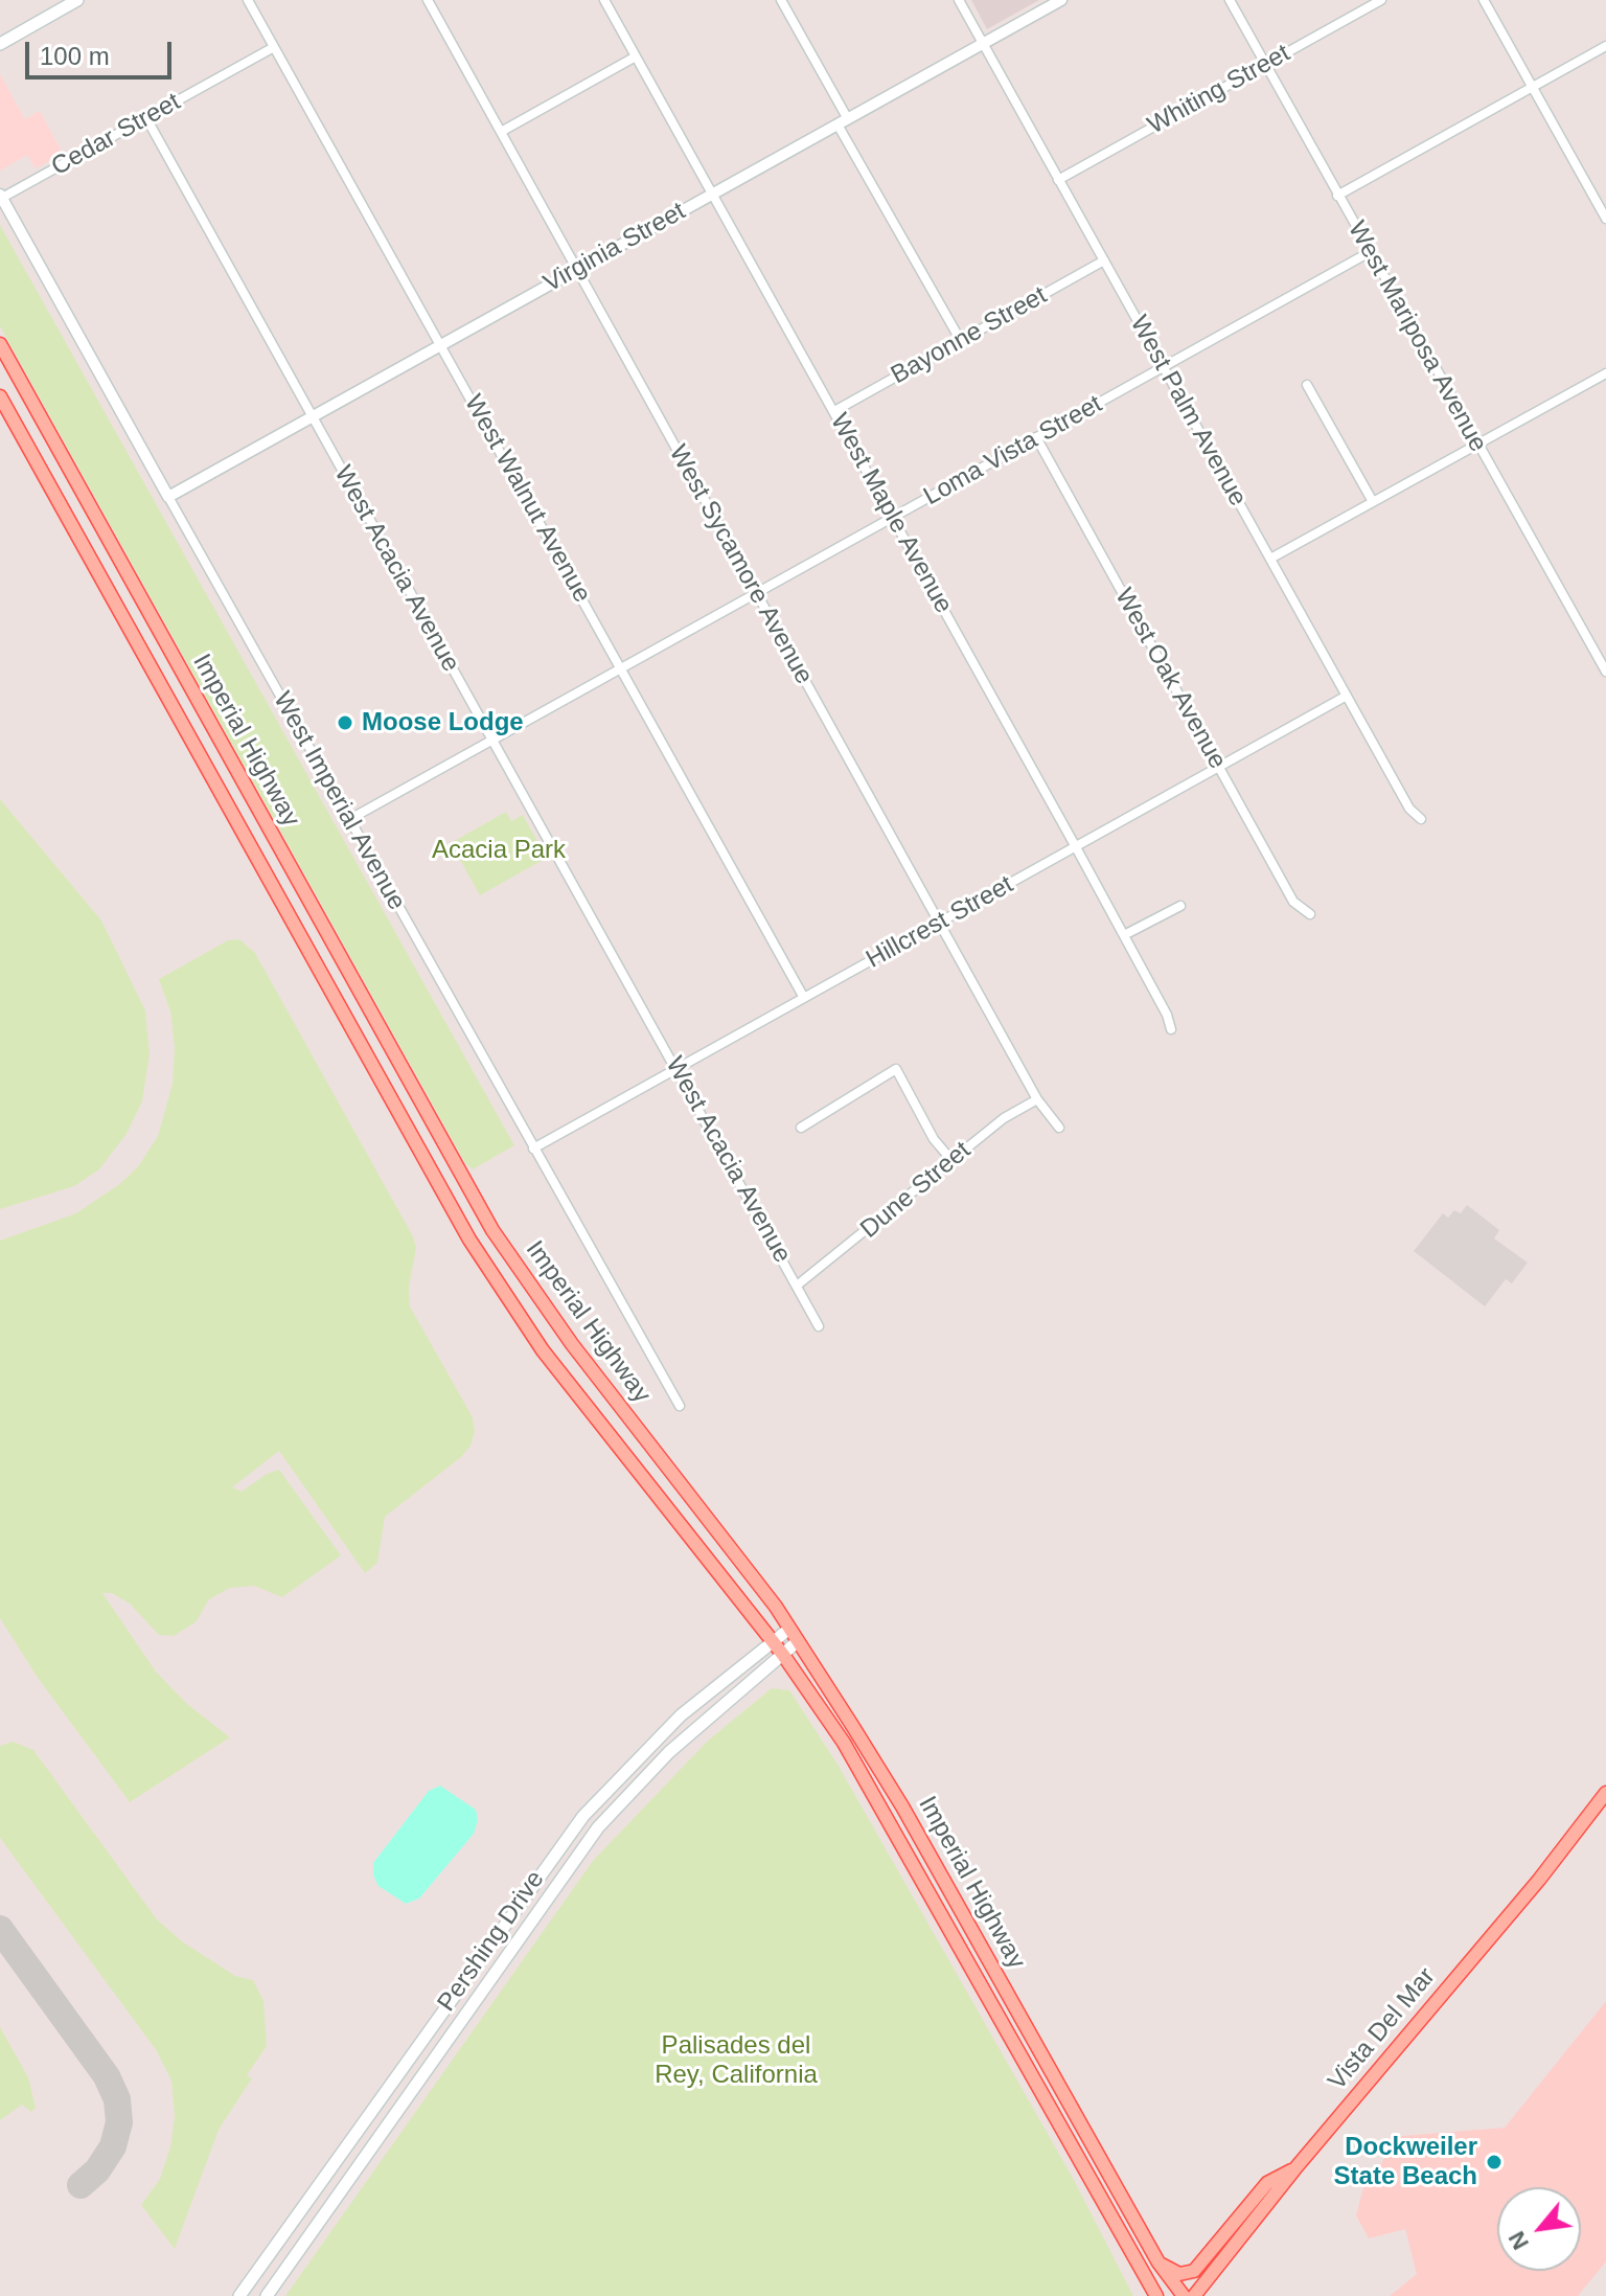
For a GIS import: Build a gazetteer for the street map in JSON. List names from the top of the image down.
{
  "streets": {
    "main road": ["Imperial Highway", "Pershing Drive", "Vista Del Mar"],
    "street": [
      "Whiting Street",
      "Cedar Street",
      "Virginia Street",
      "Bayonne Street",
      "West Mariposa Avenue",
      "West Palm Avenue",
      "Loma Vista Street",
      "West Walnut Avenue",
      "West Maple Avenue",
      "West Sycamore Avenue",
      "West Acacia Avenue",
      "West Oak Avenue",
      "West Imperial Avenue",
      "Hillcrest Street",
      "Dune Street"
    ]
  },
  "crossings": [
    ["Whiting Street", "West Mariposa Avenue"],
    ["Whiting Street", "West Palm Avenue"],
    ["Cedar Street", "West Walnut Avenue"],
    ["Cedar Street", "West Acacia Avenue"],
    ["Cedar Street", "West Imperial Avenue"],
    ["Virginia Street", "West Palm Avenue"],
    ["Virginia Street", "West Walnut Avenue"],
    ["Virginia Street", "West Maple Avenue"],
    ["Virginia Street", "West Sycamore Avenue"],
    ["Virginia Street", "West Acacia Avenue"],
    ["Virginia Street", "West Imperial Avenue"],
    ["Bayonne Street", "West Palm Avenue"],
    ["Bayonne Street", "West Maple Avenue"],
    ["West Mariposa Avenue", "Loma Vista Street"],
    ["West Palm Avenue", "Loma Vista Street"],
    ["West Palm Avenue", "Hillcrest Street"],
    ["Loma Vista Street", "West Walnut Avenue"],
    ["Loma Vista Street", "West Maple Avenue"],
    ["Loma Vista Street", "West Sycamore Avenue"],
    ["Loma Vista Street", "West Acacia Avenue"],
    ["Loma Vista Street", "West Oak Avenue"],
    ["Loma Vista Street", "West Imperial Avenue"],
    ["West Walnut Avenue", "Hillcrest Street"],
    ["West Maple Avenue", "Hillcrest Street"],
    ["West Sycamore Avenue", "Hillcrest Street"],
    ["West Sycamore Avenue", "Dune Street"],
    ["West Acacia Avenue", "Hillcrest Street"],
    ["West Acacia Avenue", "Dune Street"],
    ["West Oak Avenue", "Hillcrest Street"],
    ["Imperial Highway", "Pershing Drive"],
    ["West Imperial Avenue", "Hillcrest Street"]
  ],
  "parks": ["Acacia Park", "Palisades del Rey, California"],
  "places": ["Moose Lodge", "Dockweiler State Beach"],
  "scale_bar": "100 m",
  "north": "bottom left"
}
